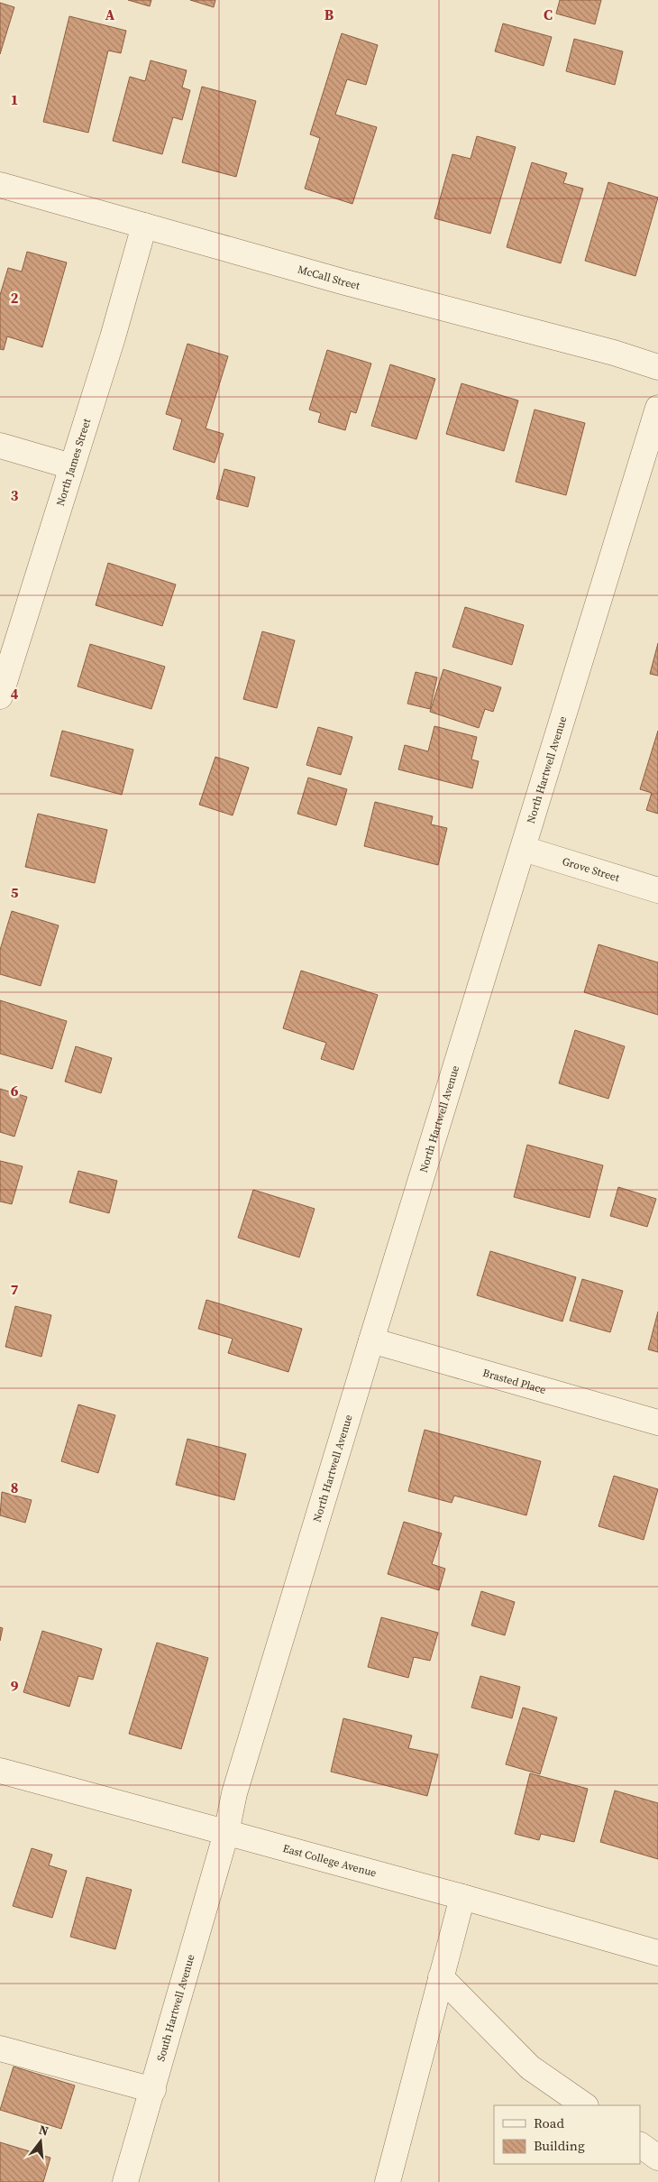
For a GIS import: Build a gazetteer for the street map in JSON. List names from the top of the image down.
{
  "streets": {
    "street": [
      "McCall Street",
      "North James Street",
      "North Hartwell Avenue",
      "Grove Street",
      "Brasted Place",
      "East College Avenue",
      "South Hartwell Avenue"
    ]
  },
  "crossings": [
    ["McCall Street", "North James Street"],
    ["North Hartwell Avenue", "Grove Street"],
    ["North Hartwell Avenue", "Brasted Place"],
    ["North Hartwell Avenue", "East College Avenue"],
    ["North Hartwell Avenue", "South Hartwell Avenue"],
    ["East College Avenue", "South Hartwell Avenue"]
  ],
  "legend": ["Road", "Building"],
  "north": "top",
  "grid": {
    "columns": ["A", "B", "C"],
    "rows": [
      "1",
      "2",
      "3",
      "4",
      "5",
      "6",
      "7",
      "8",
      "9"
    ]
  }
}
